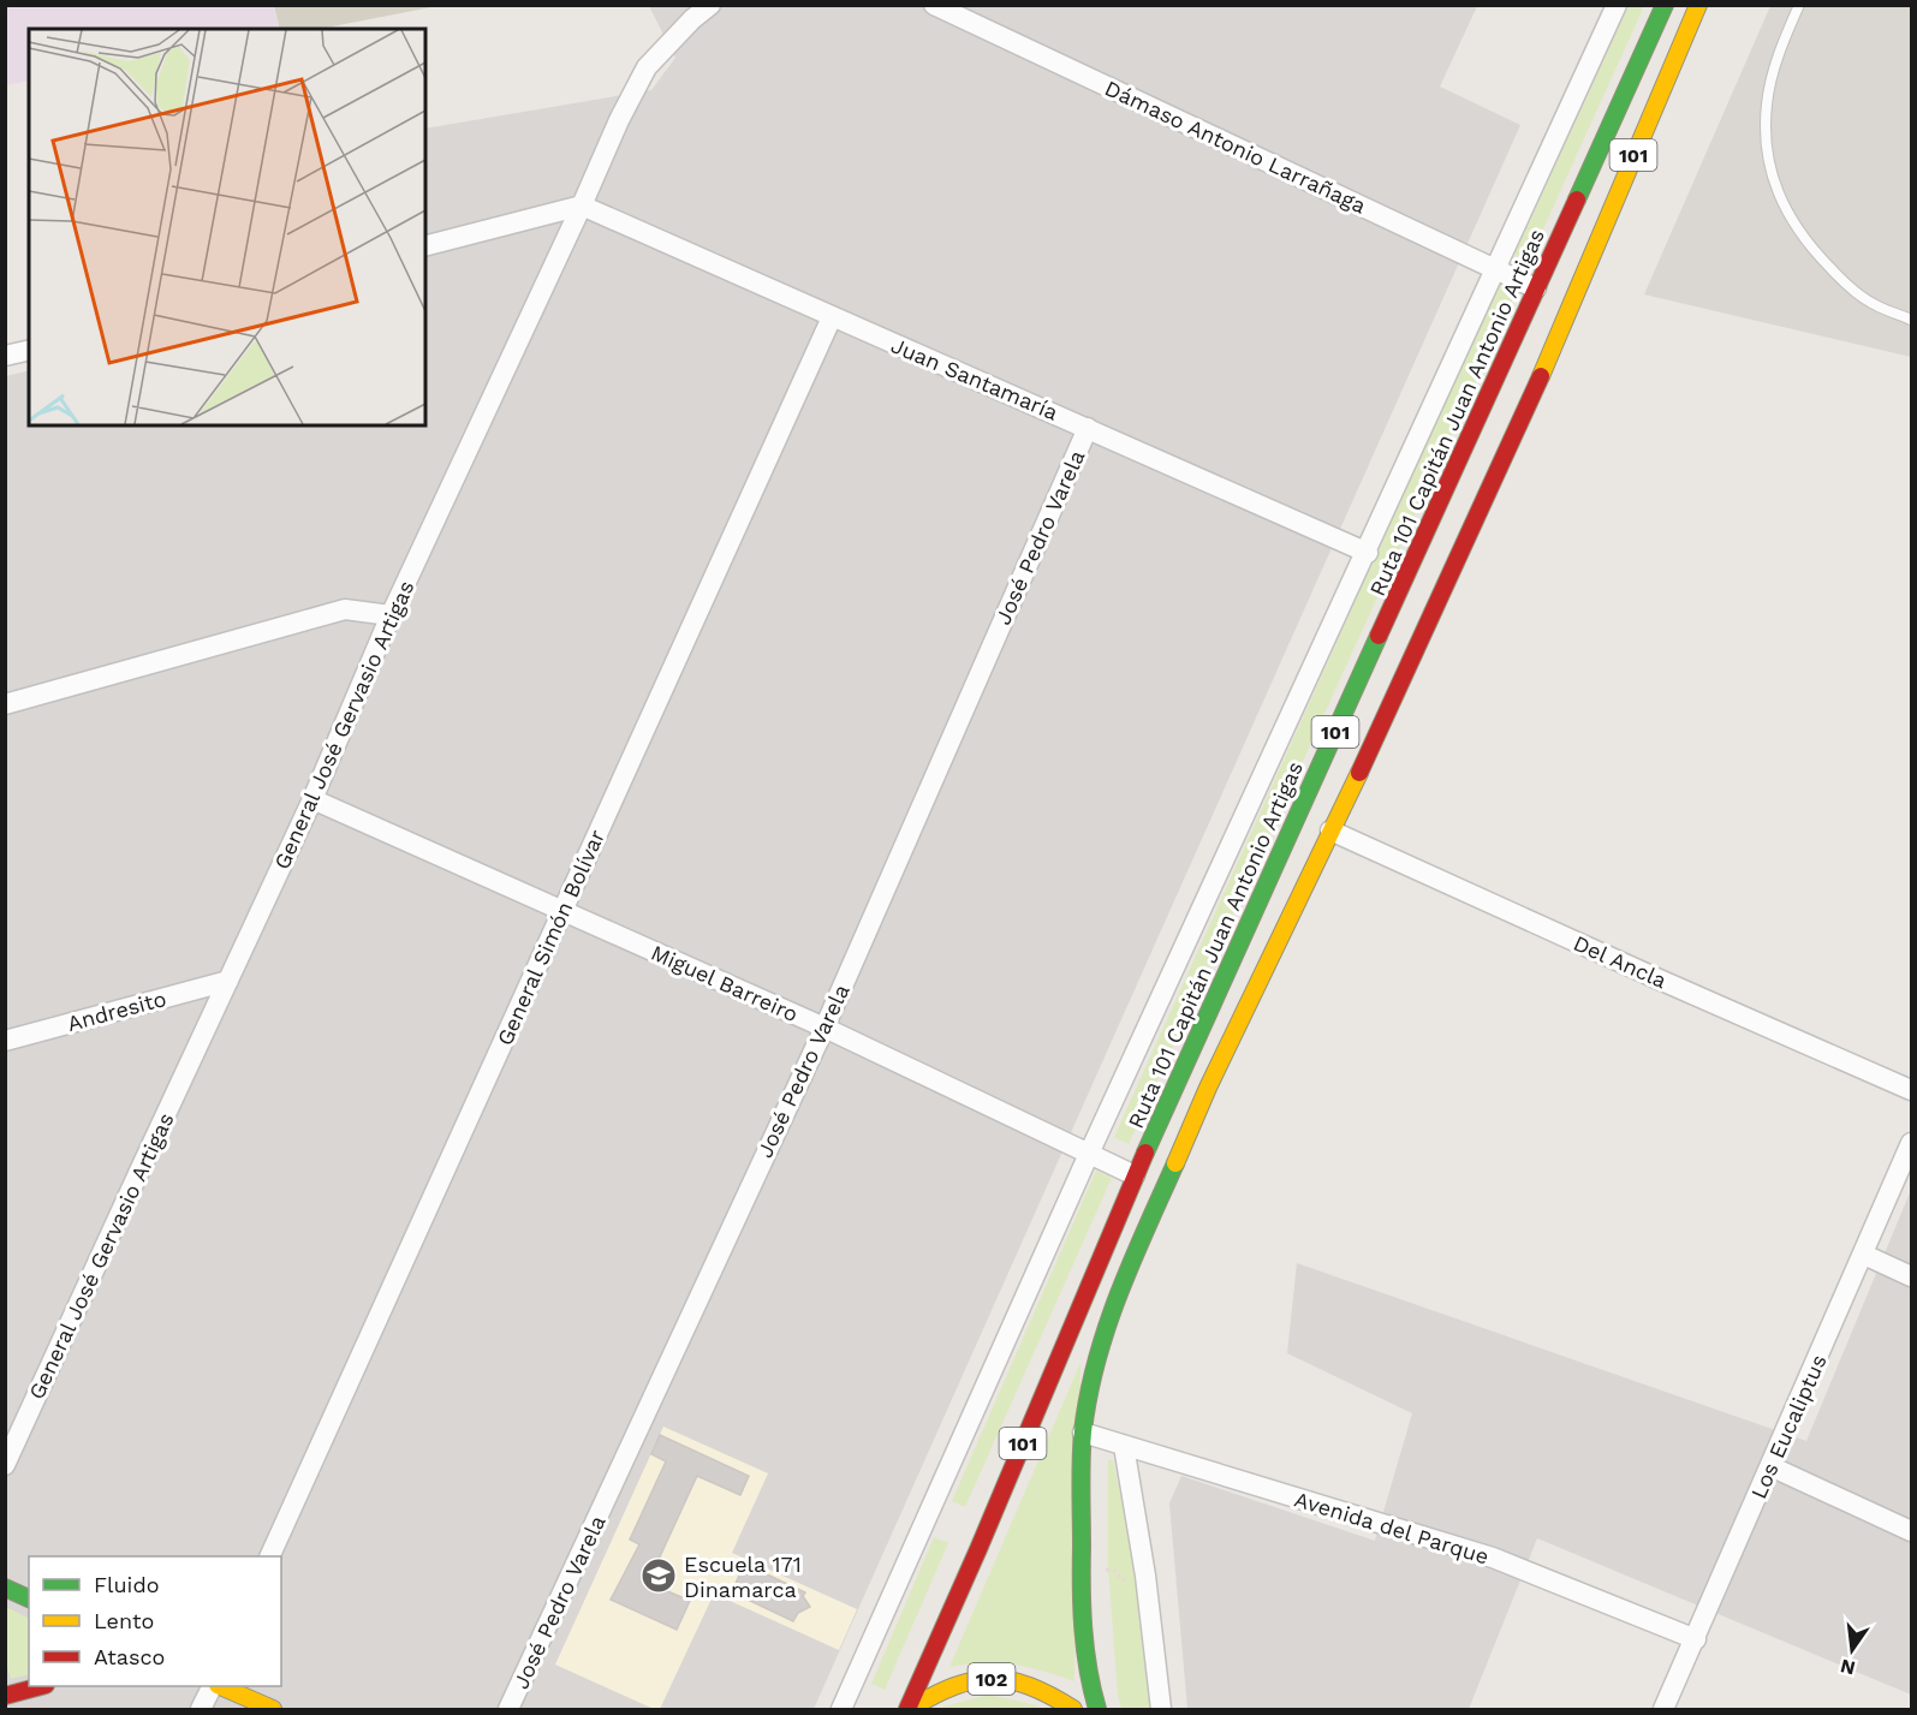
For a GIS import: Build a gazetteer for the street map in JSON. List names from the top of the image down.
{
  "streets": {
    "main road": ["101", "Ruta 101 Capitán Juan Antonio Artigas", "102"],
    "street": [
      "Dámaso Antonio Larrañaga",
      "Juan Santamaría",
      "José Pedro Varela",
      "General José Gervasio Artigas",
      "General Simón Bolívar",
      "Del Ancla",
      "Miguel Barreiro",
      "Andresito",
      "Los Eucaliptus",
      "Avenida del Parque"
    ]
  },
  "crossings": [
    ["Dámaso Antonio Larrañaga", "Ruta 101 Capitán Juan Antonio Artigas"],
    ["101", "Del Ancla"],
    ["101", "Avenida del Parque"],
    ["Juan Santamaría", "José Pedro Varela"],
    ["Juan Santamaría", "General José Gervasio Artigas"],
    ["Juan Santamaría", "General Simón Bolívar"],
    ["Ruta 101 Capitán Juan Antonio Artigas", "Miguel Barreiro"],
    ["Ruta 101 Capitán Juan Antonio Artigas", "102"],
    ["José Pedro Varela", "Miguel Barreiro"],
    ["General José Gervasio Artigas", "Miguel Barreiro"],
    ["General José Gervasio Artigas", "Andresito"],
    ["General Simón Bolívar", "Miguel Barreiro"],
    ["Los Eucaliptus", "Avenida del Parque"]
  ],
  "places": {
    "school or university": ["Escuela 171 Dinamarca"]
  },
  "legend": ["Fluido", "Lento", "Atasco"],
  "north": "bottom"
}
